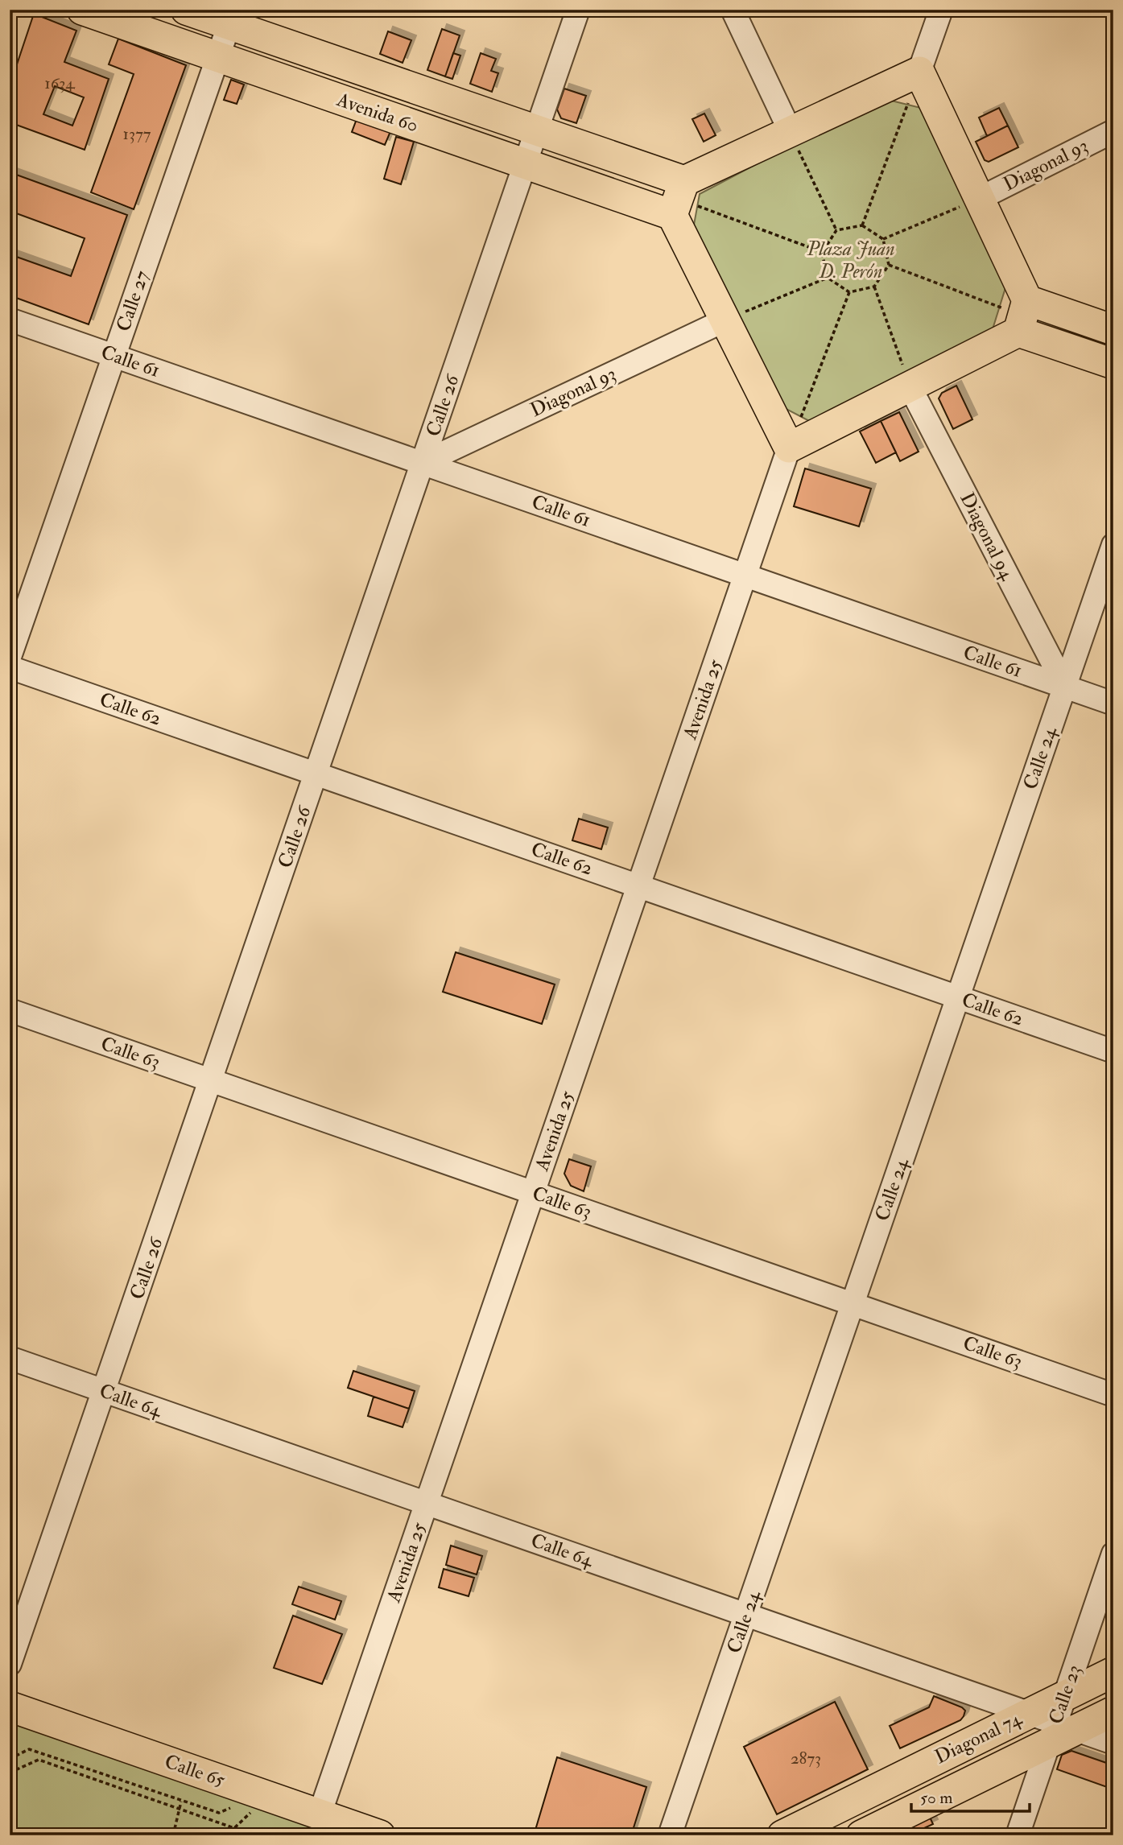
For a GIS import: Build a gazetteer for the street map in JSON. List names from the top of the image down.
{
  "streets": {
    "main road": ["Avenida 60", "Diagonal 74", "Calle 65"],
    "street": [
      "Diagonal 93",
      "Calle 27",
      "Calle 61",
      "Calle 26",
      "Diagonal 94",
      "Avenida 25",
      "Calle 62",
      "Calle 24",
      "Calle 63",
      "Calle 64",
      "Calle 23"
    ]
  },
  "crossings": [
    ["Avenida 60", "Calle 27"],
    ["Avenida 60", "Calle 26"],
    ["Diagonal 93", "Calle 61"],
    ["Diagonal 93", "Calle 26"],
    ["Calle 27", "Calle 61"],
    ["Calle 61", "Calle 26"],
    ["Calle 61", "Diagonal 94"],
    ["Calle 61", "Avenida 25"],
    ["Calle 61", "Calle 24"],
    ["Calle 26", "Calle 62"],
    ["Calle 26", "Calle 63"],
    ["Calle 26", "Calle 64"],
    ["Diagonal 94", "Calle 24"],
    ["Avenida 25", "Calle 62"],
    ["Avenida 25", "Calle 63"],
    ["Avenida 25", "Calle 64"],
    ["Avenida 25", "Calle 65"],
    ["Calle 62", "Calle 24"],
    ["Calle 24", "Calle 63"],
    ["Calle 24", "Calle 64"],
    ["Calle 64", "Calle 23"],
    ["Calle 64", "Diagonal 74"],
    ["Calle 23", "Diagonal 74"]
  ],
  "parks": ["Plaza Juan D. Perón"],
  "house_numbers": ["1634", "1377", "2873"],
  "scale_bar": "50 m"
}
